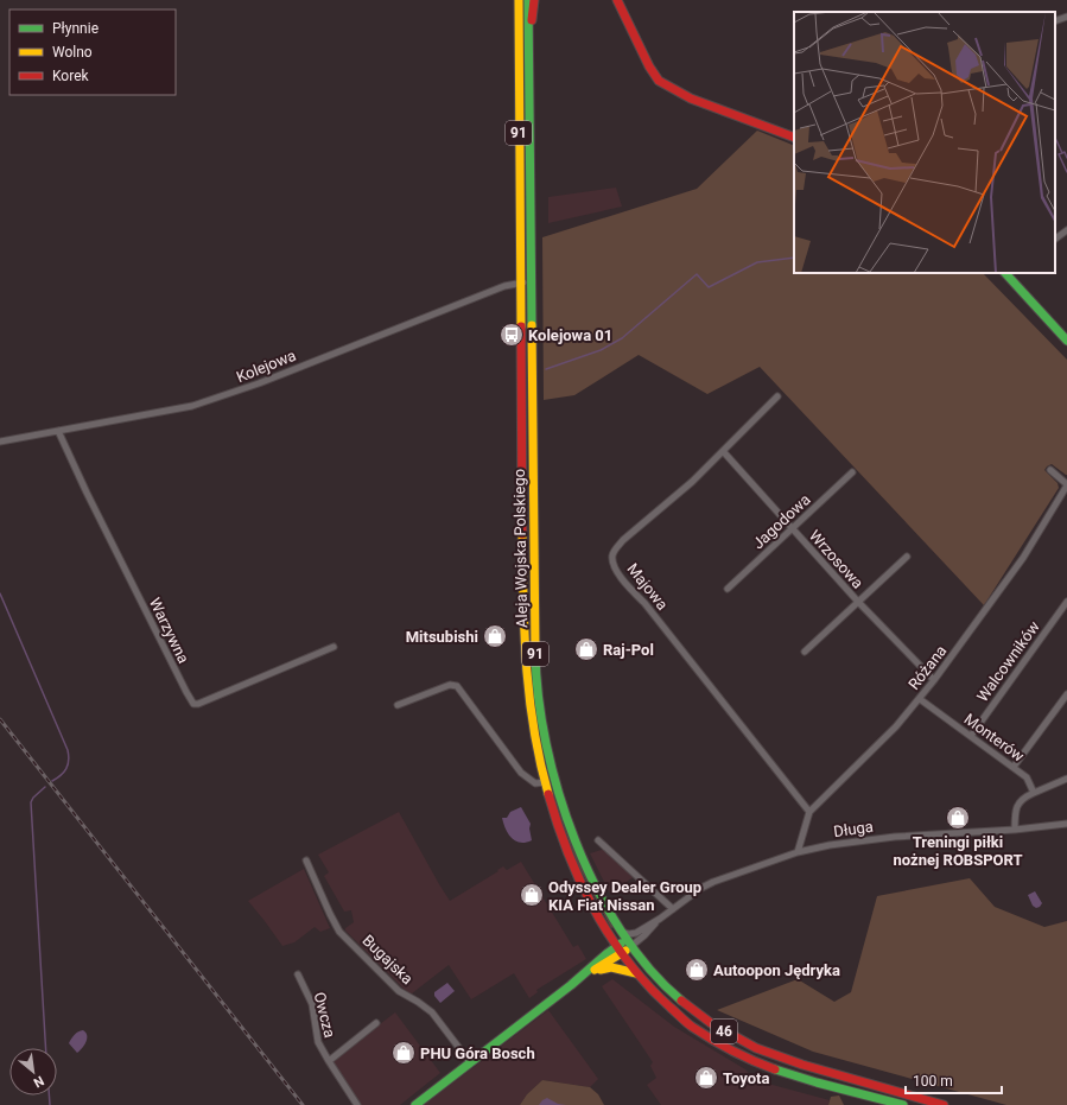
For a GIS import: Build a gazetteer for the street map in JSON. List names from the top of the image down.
{
  "streets": {
    "main road": ["91", "Aleja Wojska Polskiego", "46"],
    "street": [
      "Kolejowa",
      "Jagodowa",
      "Wrzosowa",
      "Majowa",
      "Warzywna",
      "Walcowników",
      "Różana",
      "Monterów",
      "Długa",
      "Bugajska",
      "Owcza"
    ]
  },
  "crossings": [
    ["Kolejowa", "Aleja Wojska Polskiego"],
    ["Kolejowa", "Warzywna"],
    ["Jagodowa", "Wrzosowa"],
    ["Aleja Wojska Polskiego", "Długa"],
    ["Wrzosowa", "Majowa"],
    ["Wrzosowa", "Różana"],
    ["Majowa", "Różana"],
    ["Walcowników", "Monterów"],
    ["Różana", "Monterów"],
    ["Różana", "Długa"]
  ],
  "places": {
    "bus stop": ["Kolejowa 01"],
    "shop": [
      "Mitsubishi",
      "Raj-Pol",
      "Treningi piłki nożnej ROBSPORT",
      "Odyssey Dealer Group KIA Fiat Nissan",
      "Autoopon Jędryka",
      "PHU Góra Bosch",
      "Toyota"
    ]
  },
  "legend": ["Płynnie", "Wolno", "Korek"],
  "scale_bar": "100 m",
  "north": "bottom right"
}
